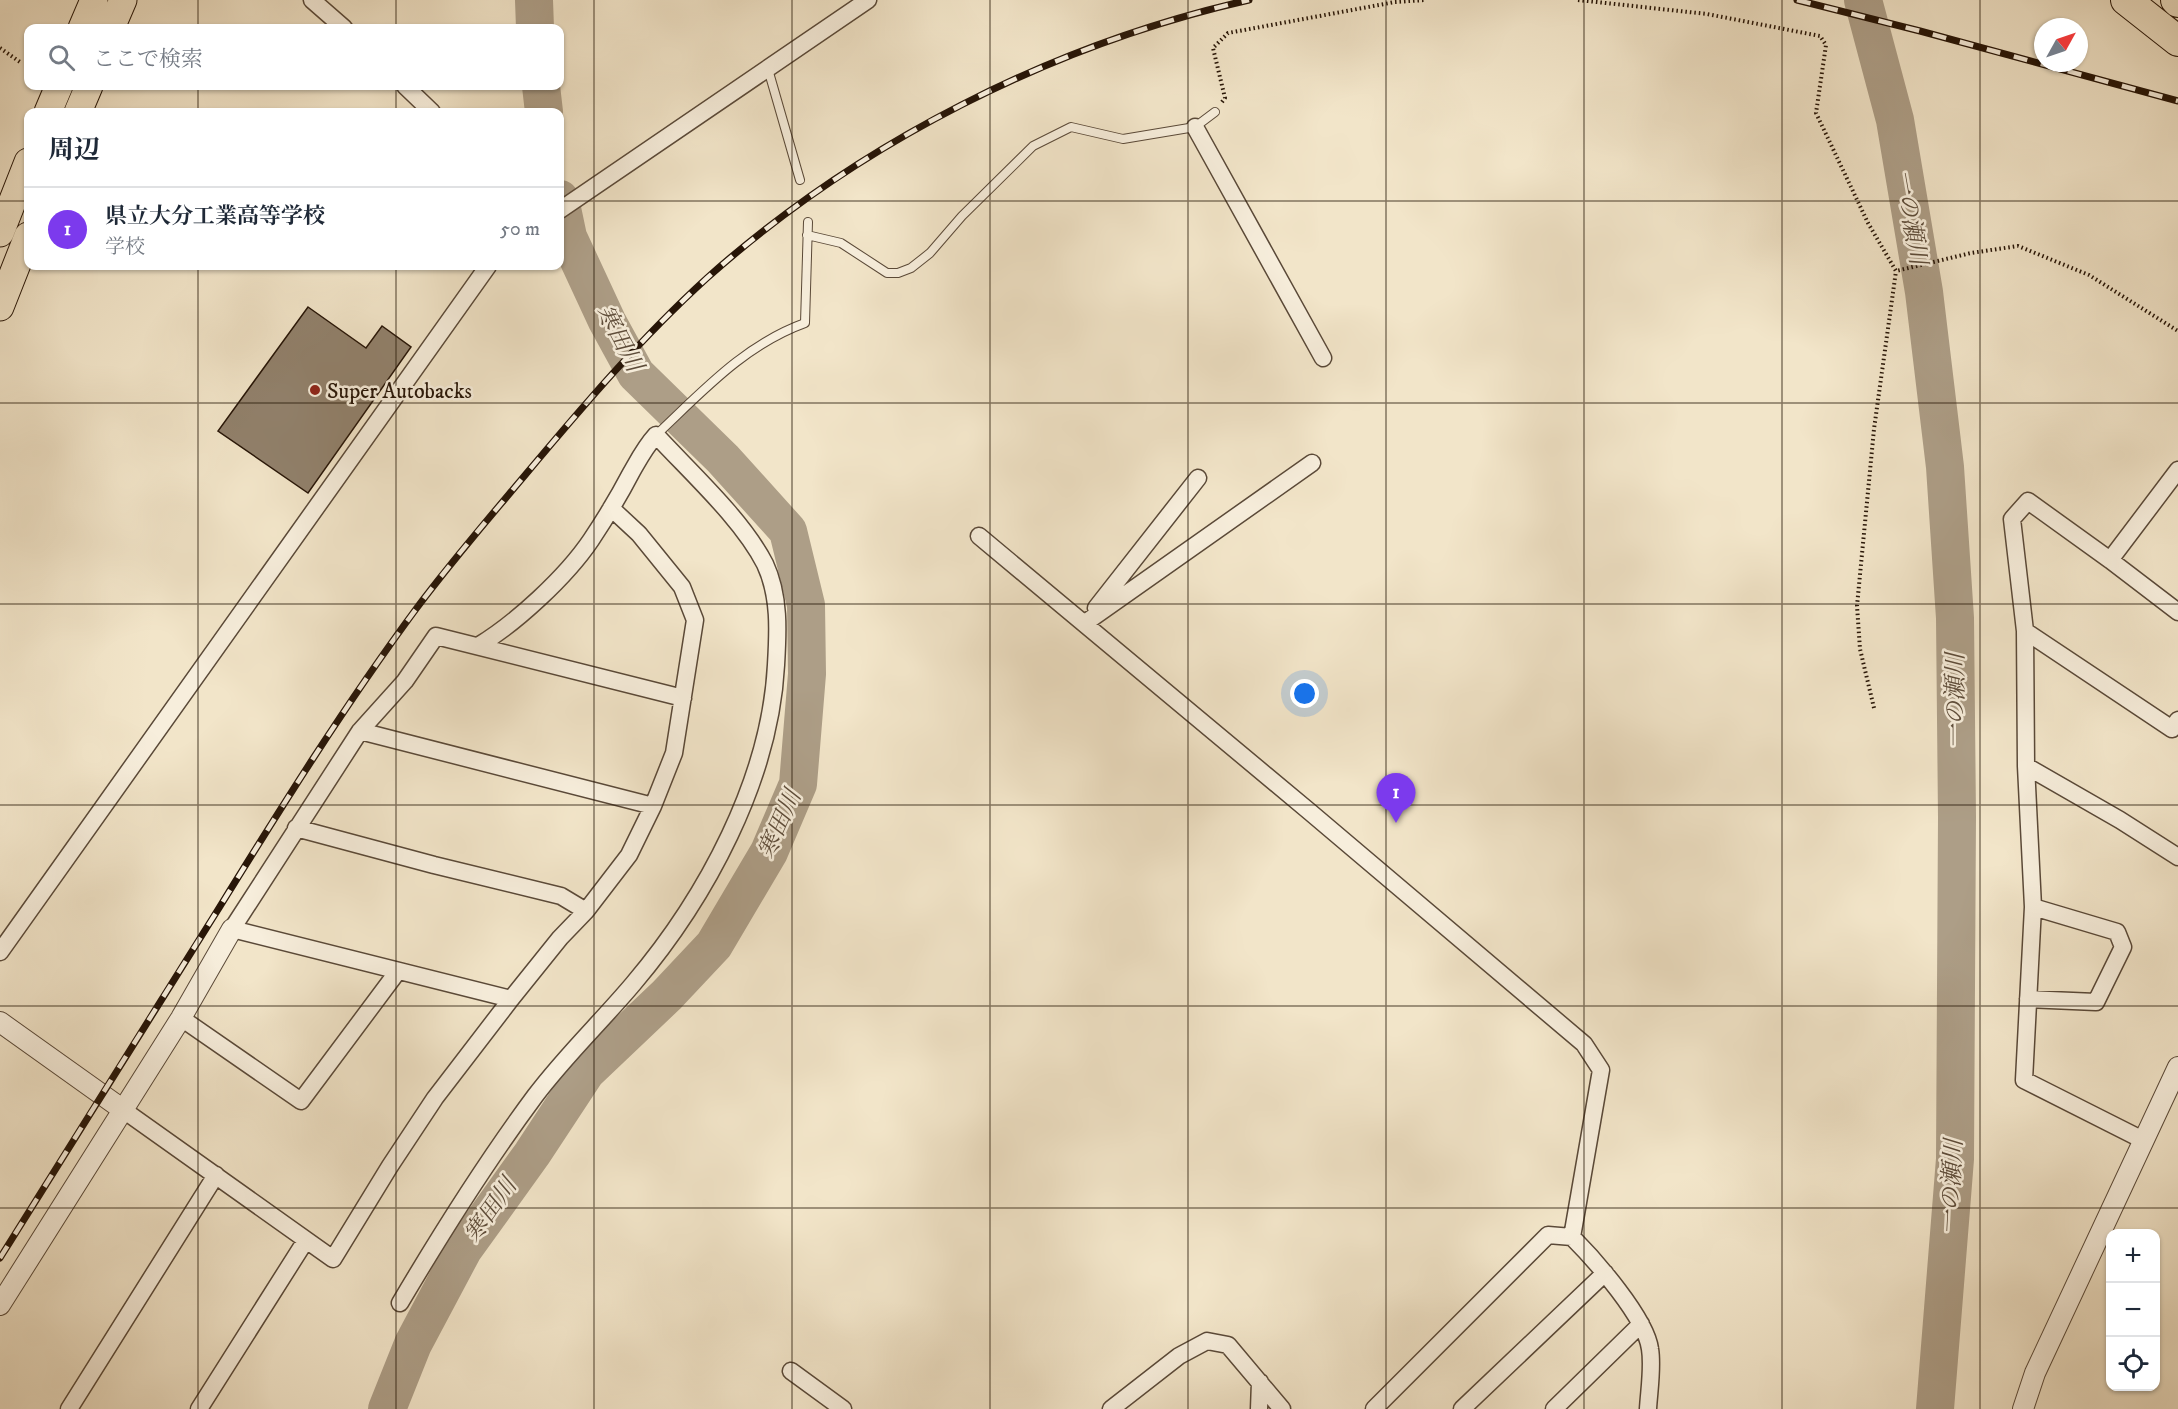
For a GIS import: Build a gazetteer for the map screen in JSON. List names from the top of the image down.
{
  "water": ["一の瀬川", "寒田川"],
  "places": ["Super Autobacks"],
  "north": "top right",
  "page": {
    "search": "ここで検索",
    "heading": "周辺",
    "list": [
      {
        "mark": "1",
        "name": "県立大分工業高等学校",
        "note": "学校",
        "value": "50 m"
      }
    ],
    "pins": "1",
    "map_buttons": ["+", "−"]
  }
}
